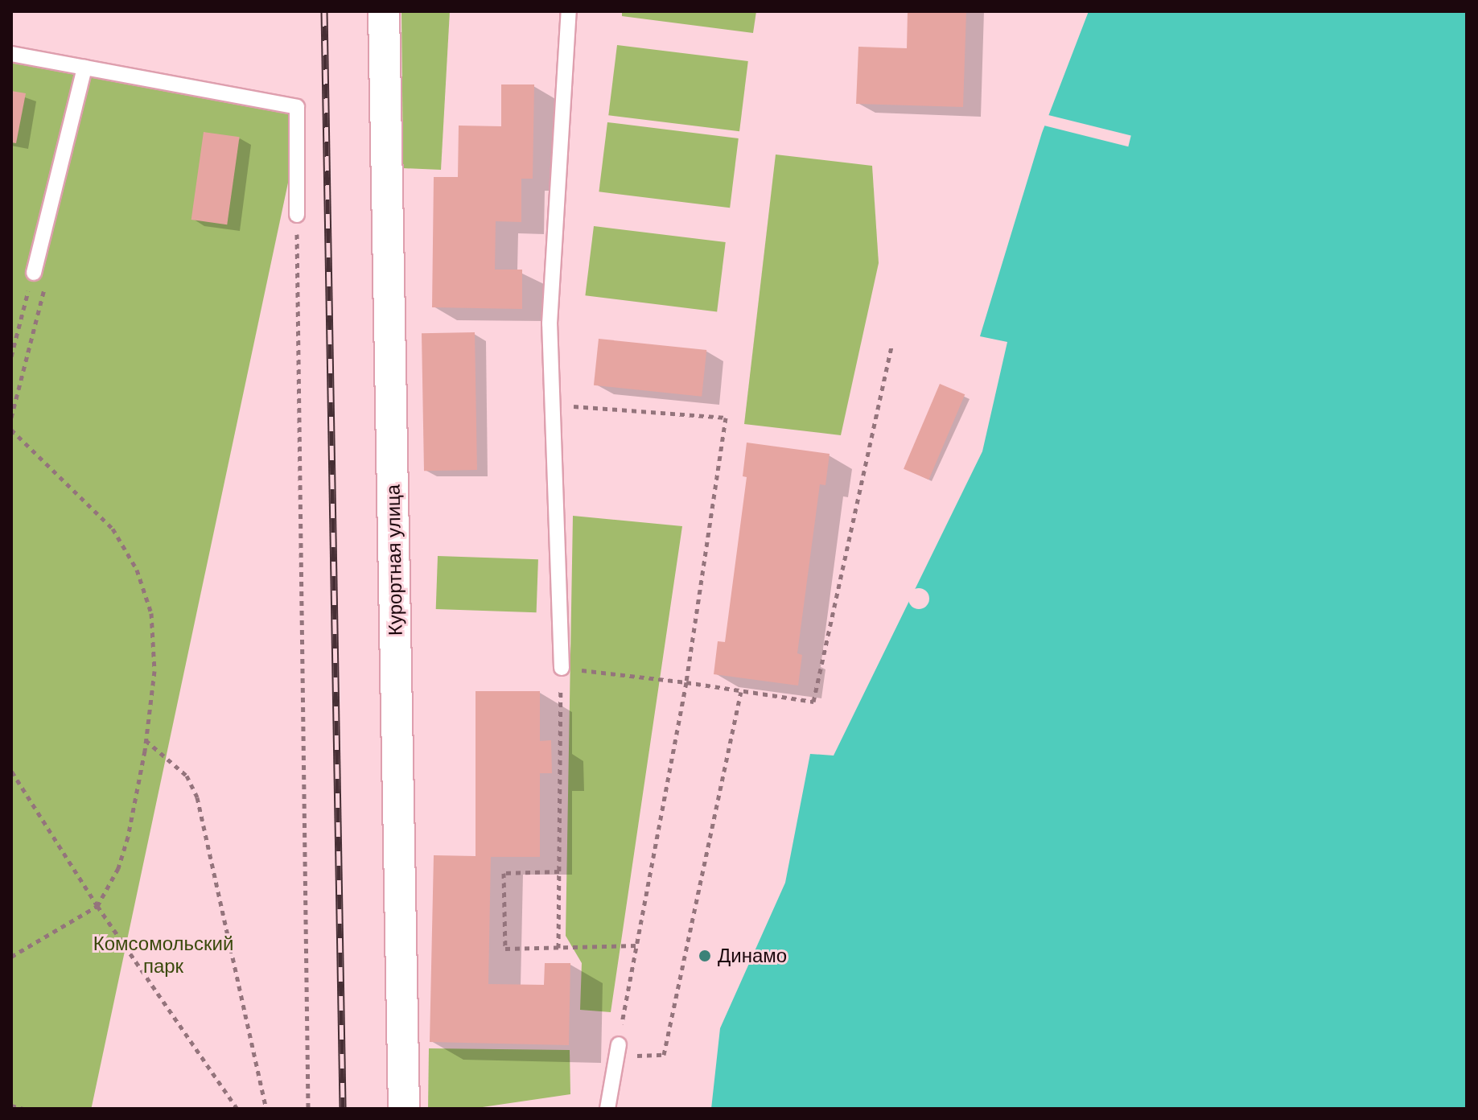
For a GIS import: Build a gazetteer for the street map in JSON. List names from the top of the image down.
{
  "streets": {
    "street": ["Курортная улица"]
  },
  "parks": ["Комсомольский парк"],
  "places": ["Динамо"]
}
